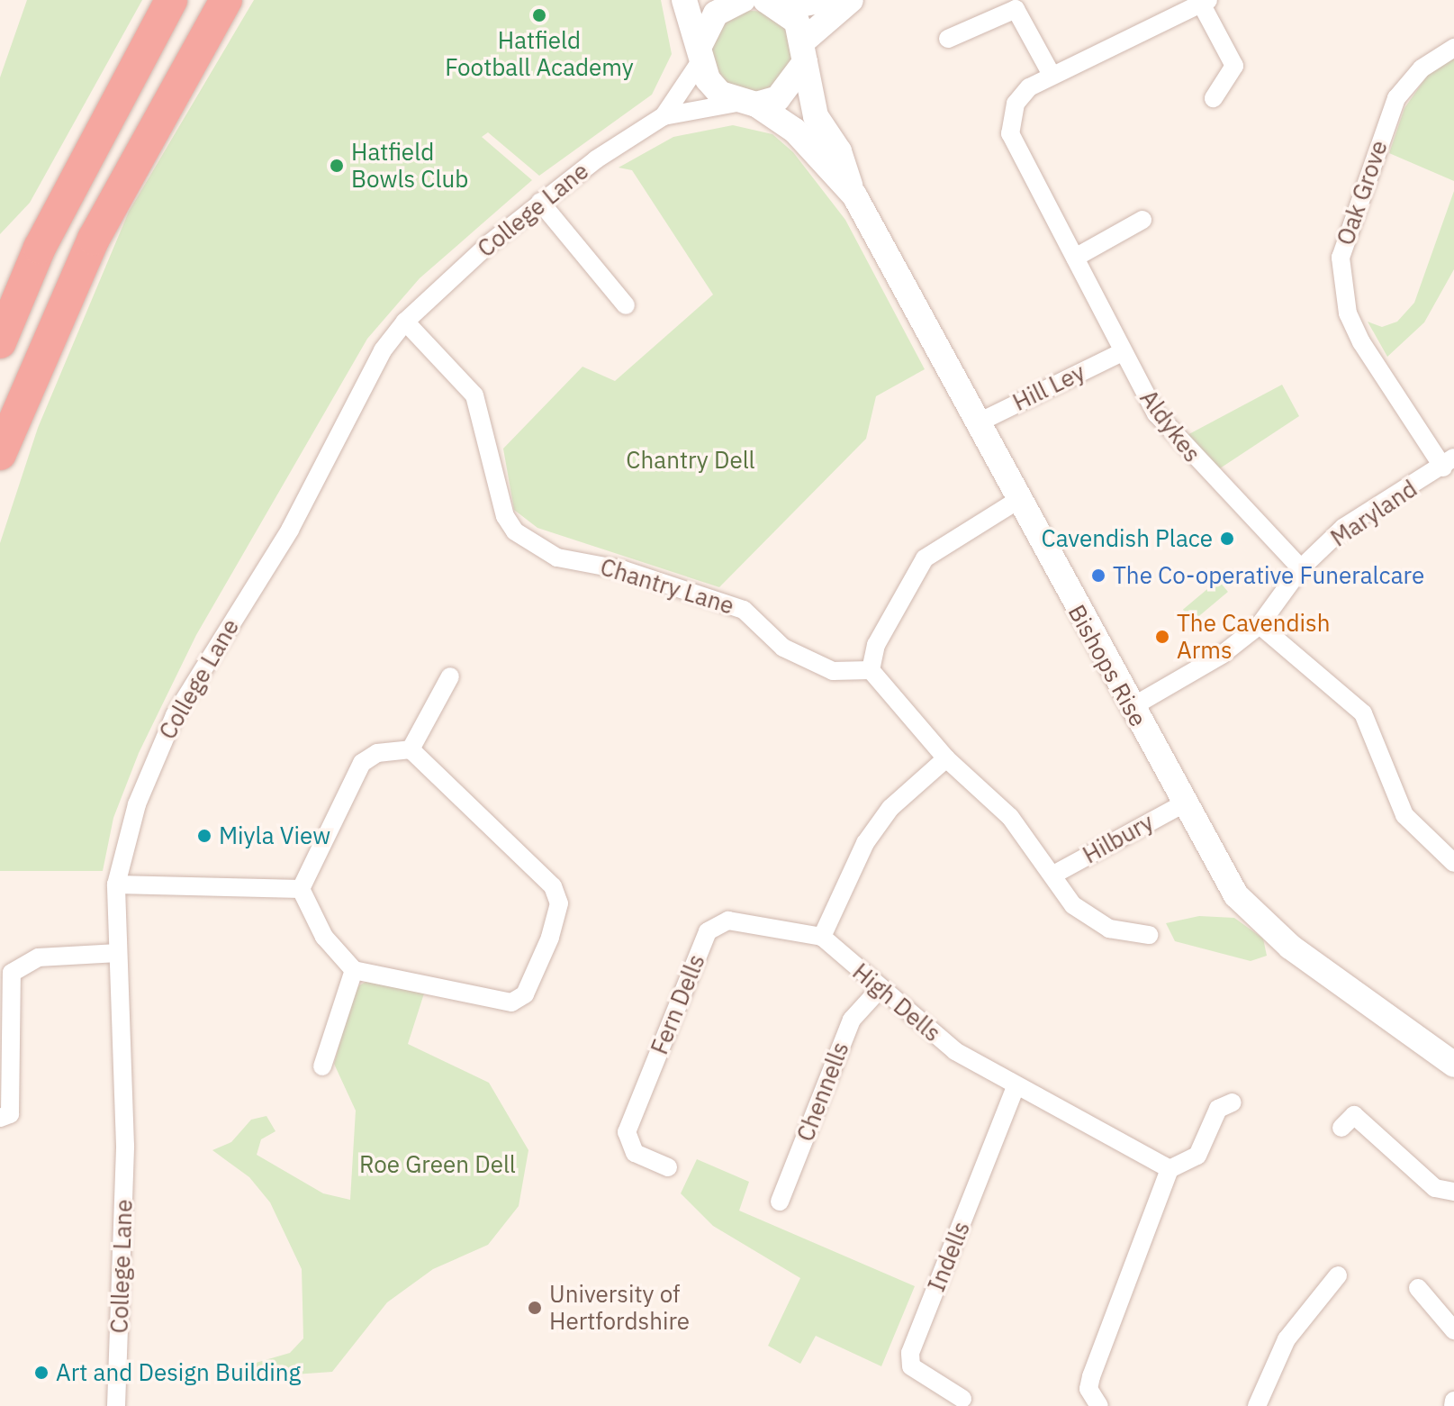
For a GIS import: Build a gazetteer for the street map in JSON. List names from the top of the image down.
{
  "streets": {
    "street": [
      "Oak Grove",
      "College Lane",
      "Hill Ley",
      "Aldykes",
      "Maryland",
      "Chantry Lane",
      "Bishops Rise",
      "Hilbury",
      "High Dells",
      "Fern Dells",
      "Chennells",
      "Indells"
    ]
  },
  "crossings": [
    ["Oak Grove", "Maryland"],
    ["College Lane", "Chantry Lane"],
    ["College Lane", "Bishops Rise"],
    ["Hill Ley", "Aldykes"],
    ["Hill Ley", "Bishops Rise"],
    ["Aldykes", "Maryland"],
    ["Maryland", "Bishops Rise"],
    ["Bishops Rise", "Hilbury"],
    ["High Dells", "Fern Dells"],
    ["High Dells", "Chennells"],
    ["High Dells", "Indells"]
  ],
  "parks": ["Chantry Dell", "Roe Green Dell"],
  "places": [
    "Hatfield Football Academy",
    "Hatfield Bowls Club",
    "Cavendish Place",
    "The Co-operative Funeralcare",
    "The Cavendish Arms",
    "Miyla View",
    "University of Hertfordshire",
    "Art and Design Building"
  ]
}
